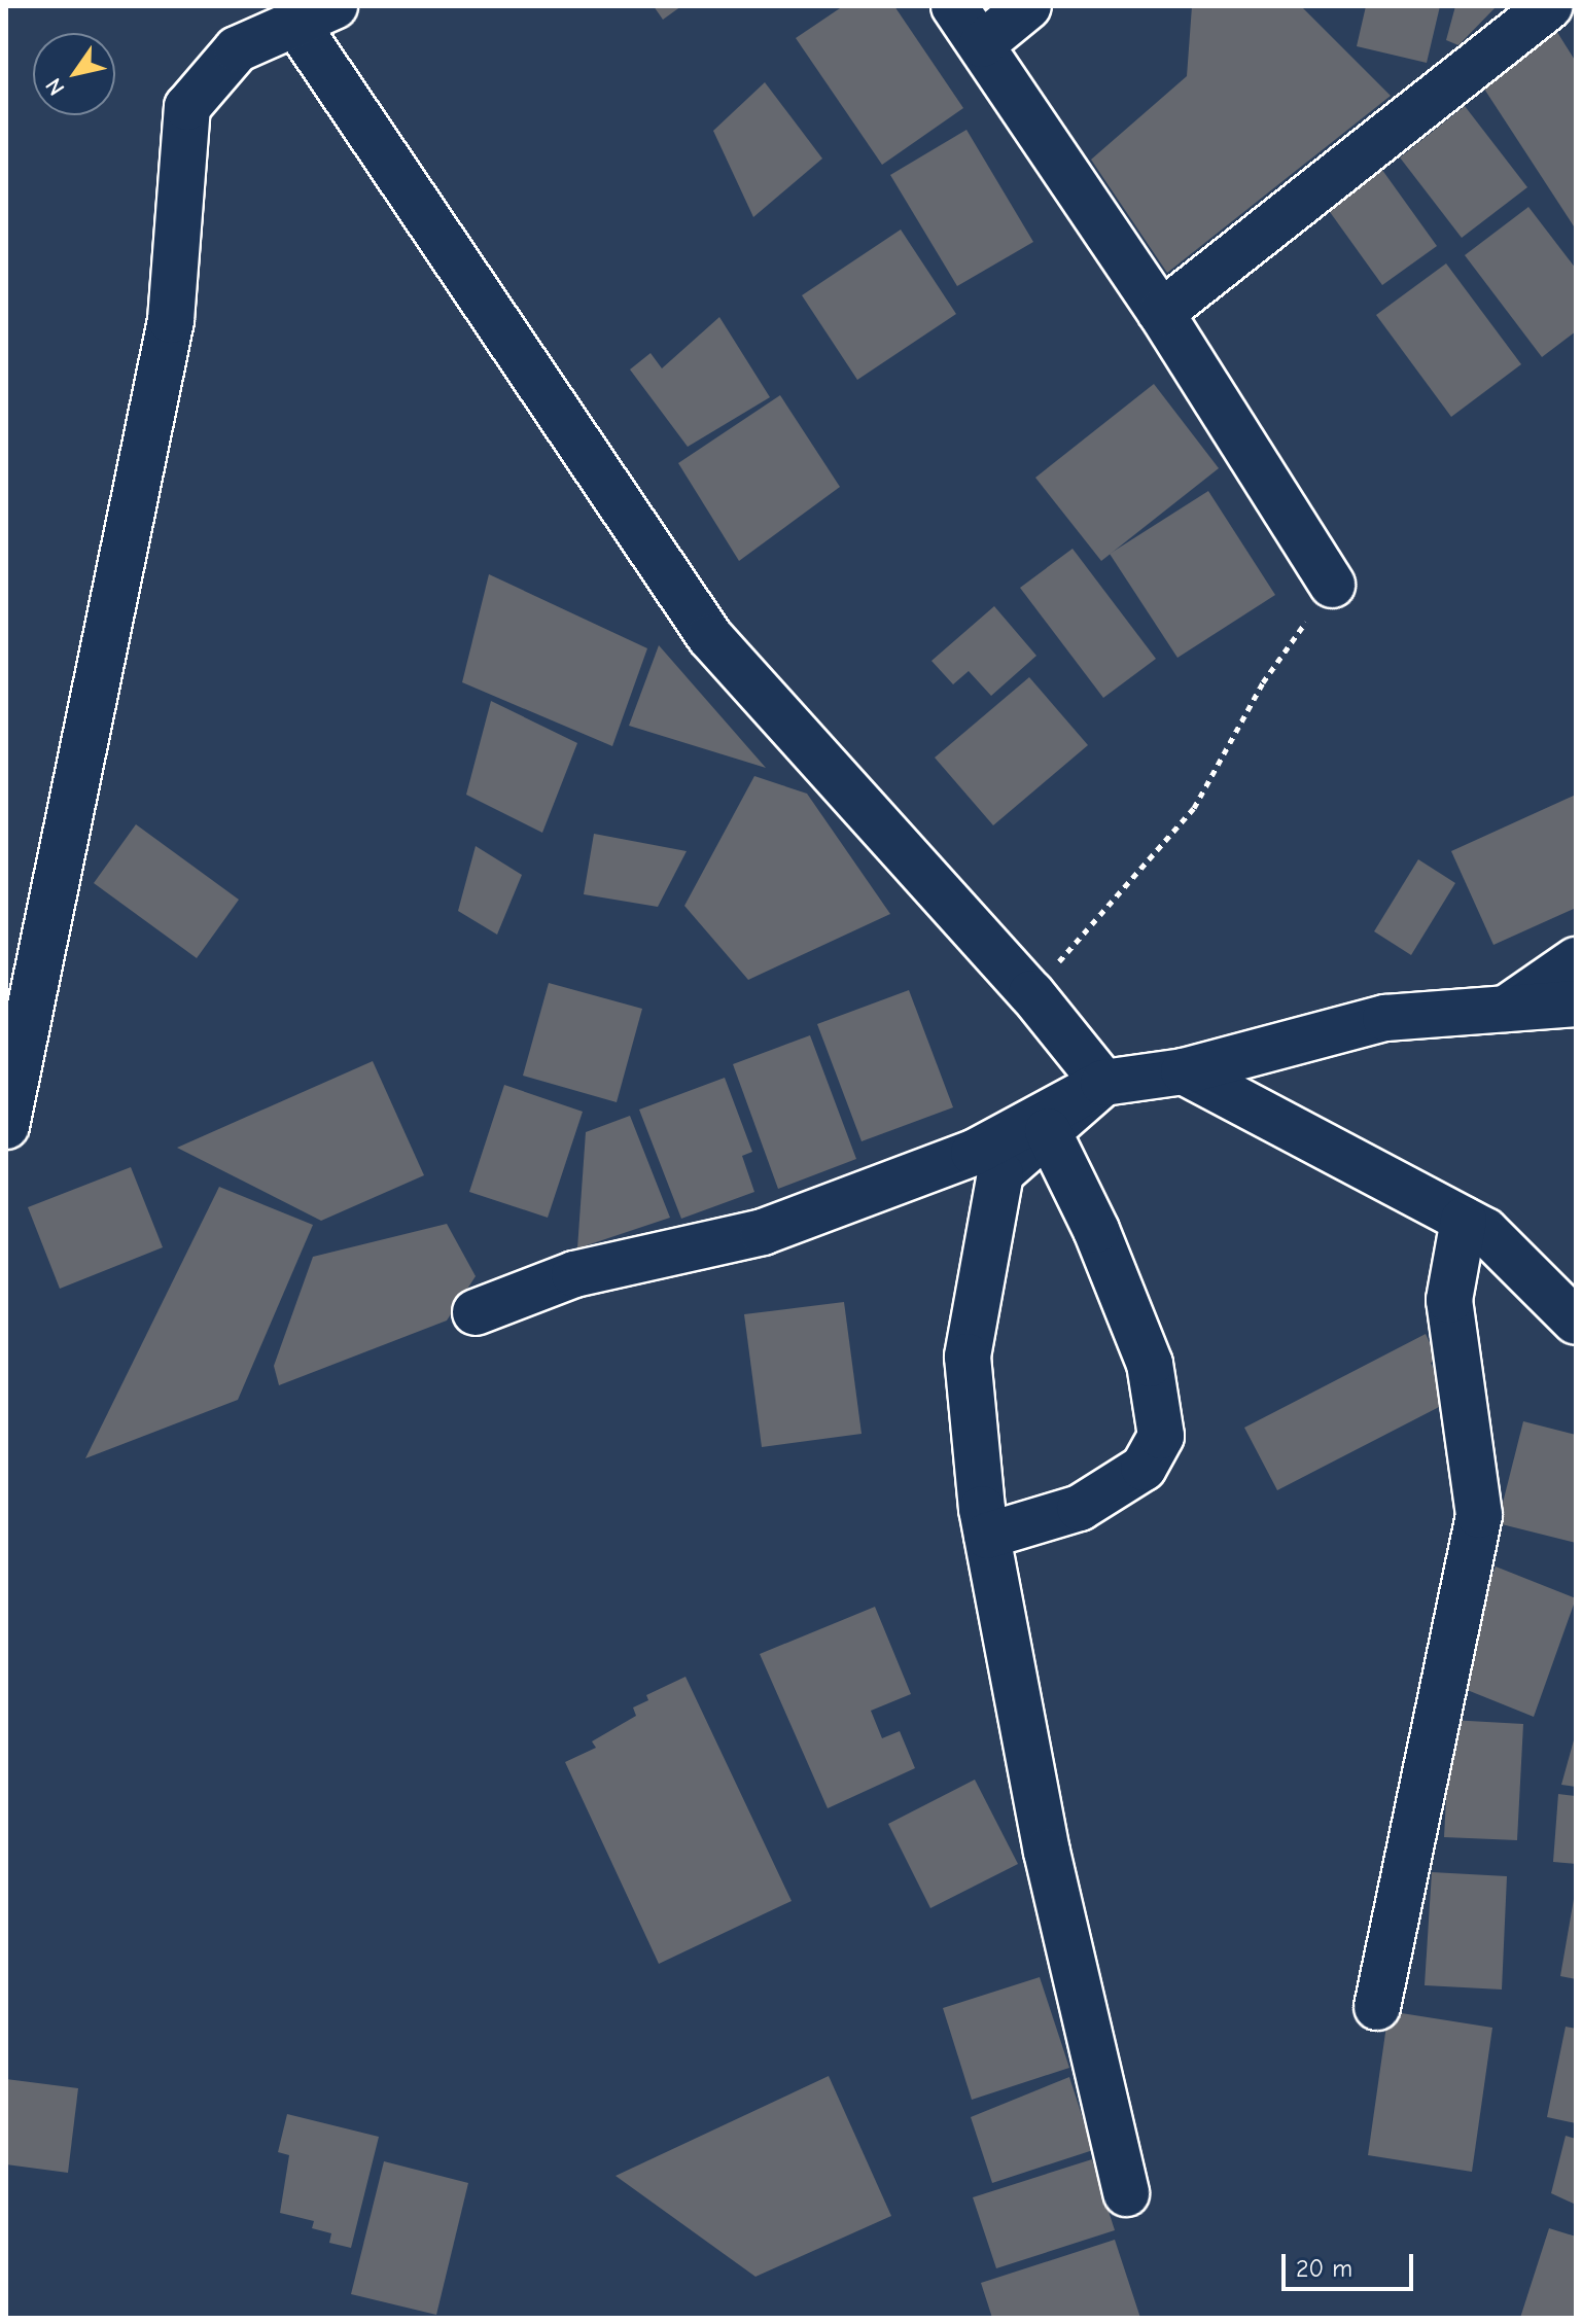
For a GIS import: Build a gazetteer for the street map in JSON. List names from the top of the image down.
{
  "scale_bar": "20 m",
  "north": "bottom left"
}
